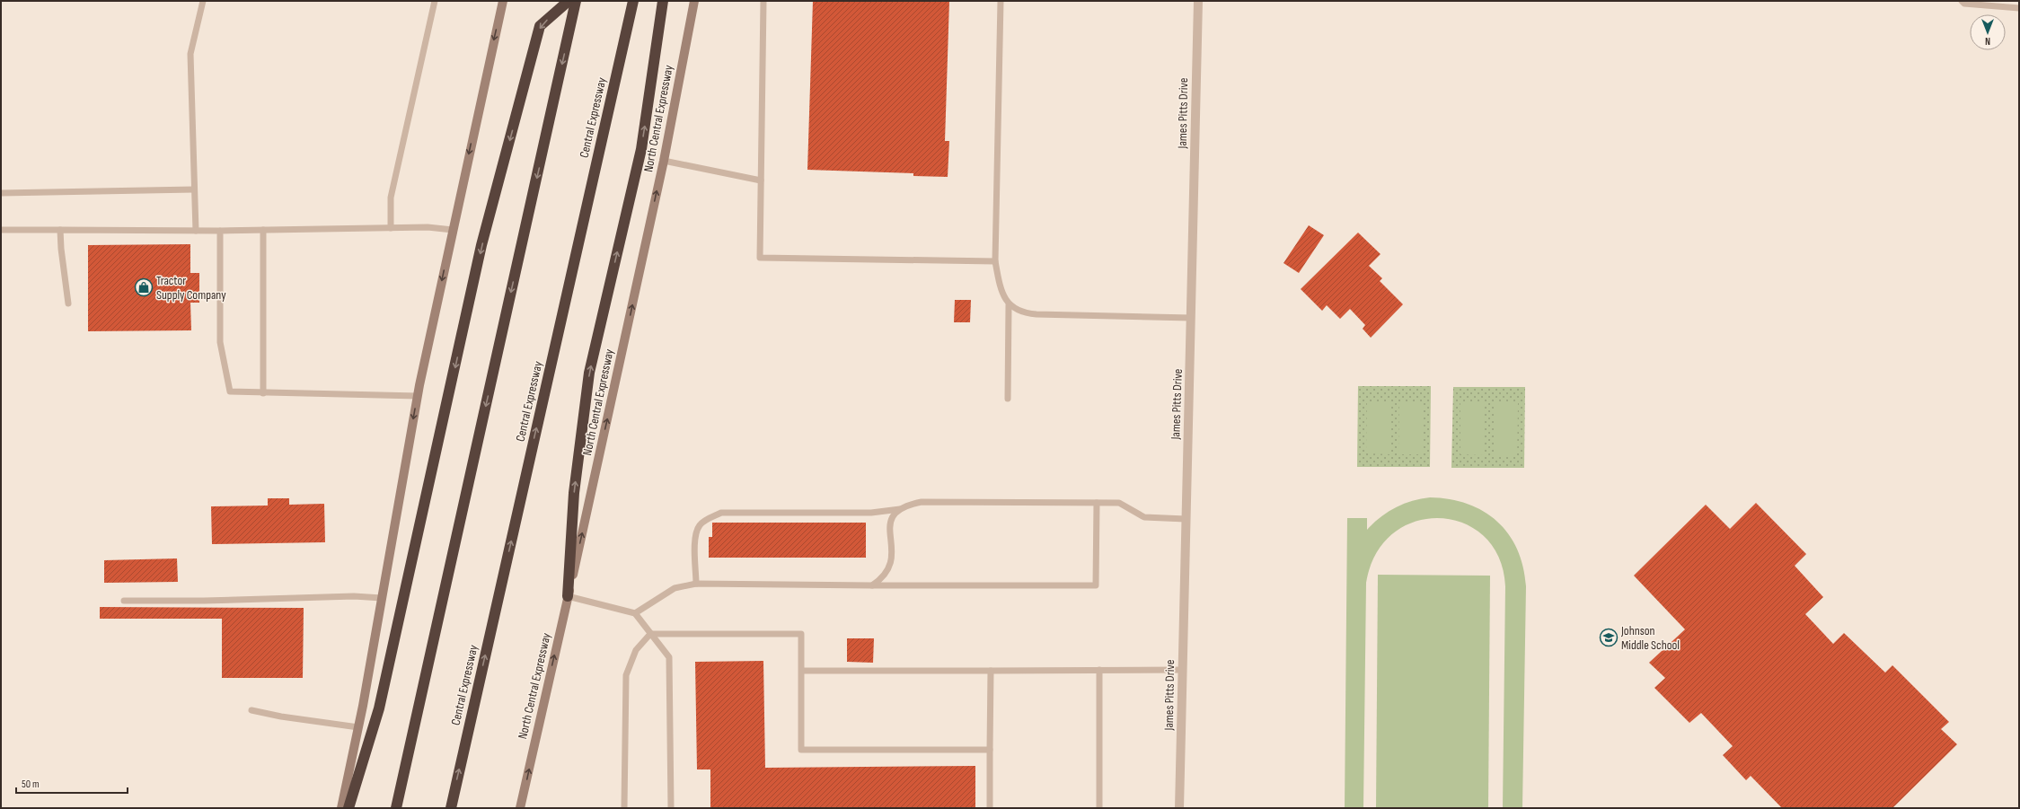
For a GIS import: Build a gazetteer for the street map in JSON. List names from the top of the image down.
{
  "streets": {
    "highway": ["Central Expressway"],
    "main road": ["North Central Expressway"],
    "street": ["James Pitts Drive"]
  },
  "one_way": ["North Central Expressway"],
  "places": {
    "shop": ["Tractor Supply Company"],
    "school or university": ["Johnson Middle School"]
  },
  "scale_bar": "50 m",
  "north": "bottom"
}
